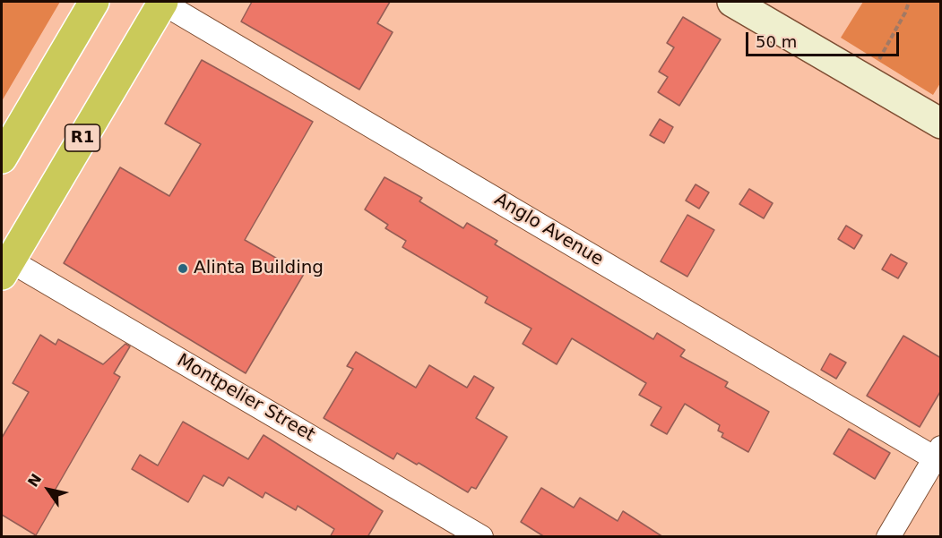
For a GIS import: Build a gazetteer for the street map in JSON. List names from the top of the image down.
{
  "streets": {
    "highway": ["R1"],
    "street": ["Anglo Avenue", "Montpelier Street"]
  },
  "crossings": [
    ["R1", "Anglo Avenue"],
    ["R1", "Montpelier Street"]
  ],
  "places": ["Alinta Building"],
  "scale_bar": "50 m",
  "north": "top left"
}
